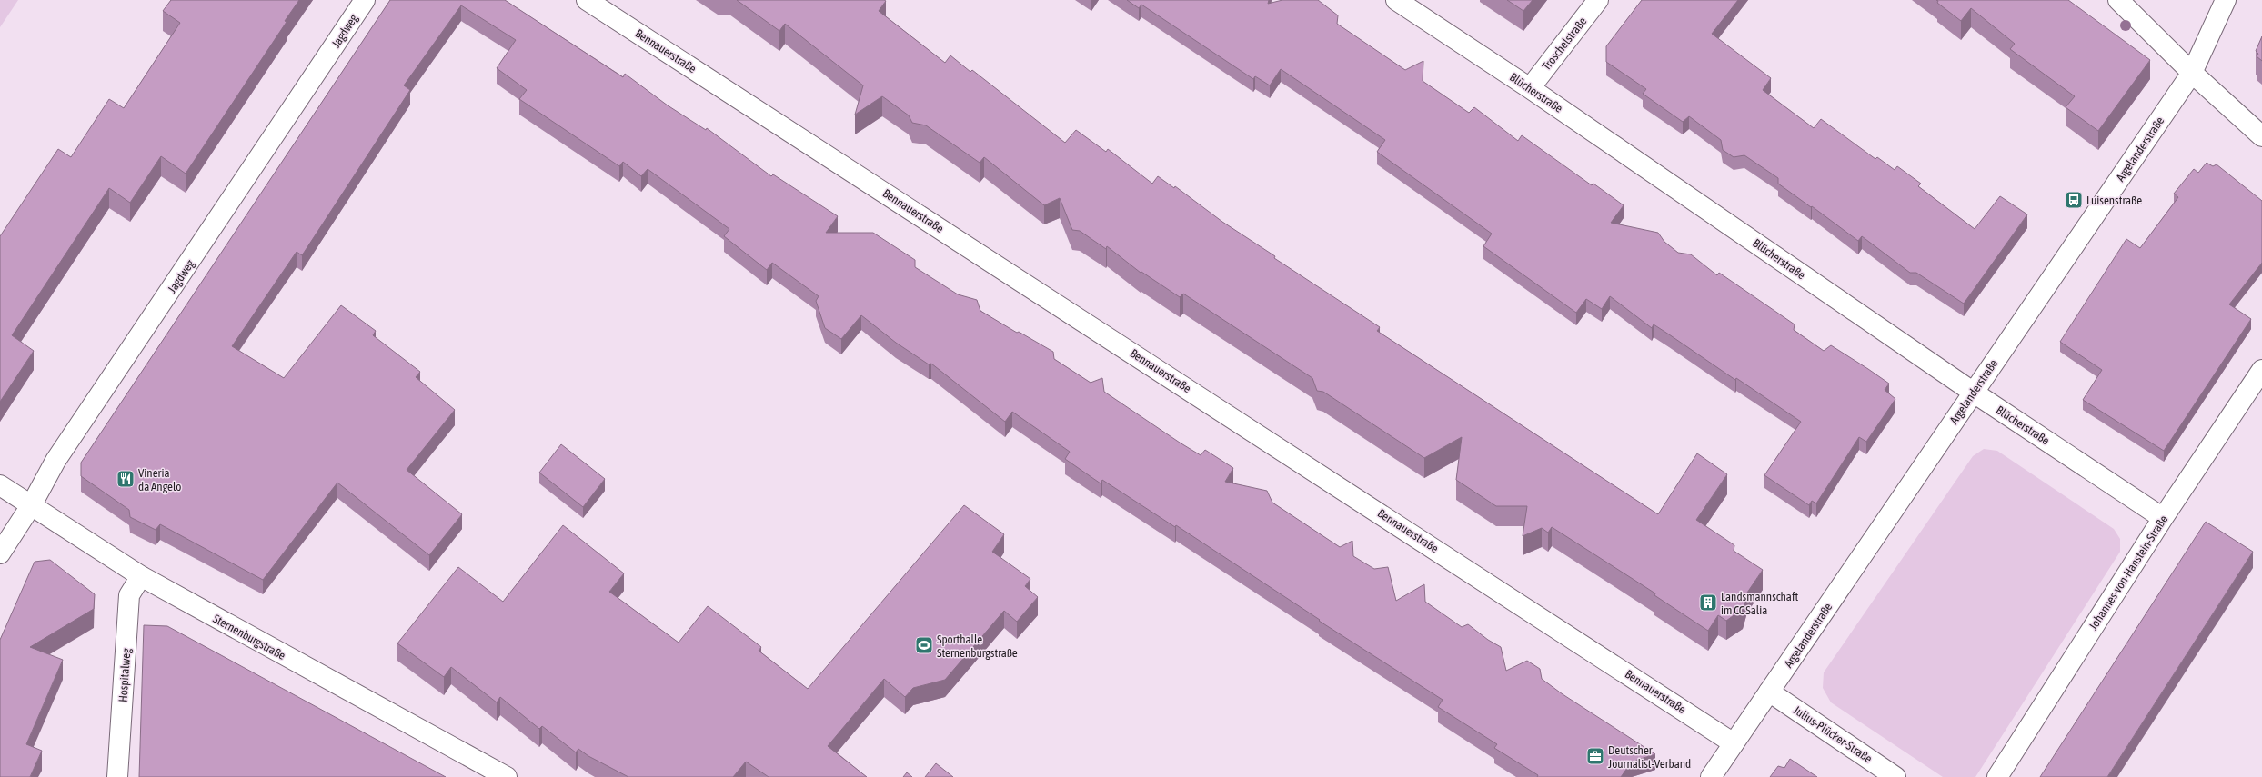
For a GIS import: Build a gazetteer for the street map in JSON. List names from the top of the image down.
{
  "streets": {
    "street": [
      "Jagdweg",
      "Troschelstraße",
      "Bennauerstraße",
      "Blücherstraße",
      "Argelanderstraße",
      "Johannes-von-Hanstein-Straße",
      "Sternenburgstraße",
      "Hospitalweg",
      "Julius-Plücker-Straße"
    ]
  },
  "crossings": [
    ["Jagdweg", "Sternenburgstraße"],
    ["Troschelstraße", "Blücherstraße"],
    ["Bennauerstraße", "Argelanderstraße"],
    ["Blücherstraße", "Argelanderstraße"],
    ["Blücherstraße", "Johannes-von-Hanstein-Straße"],
    ["Argelanderstraße", "Julius-Plücker-Straße"],
    ["Sternenburgstraße", "Hospitalweg"]
  ],
  "places": {
    "bus stop": ["Luisenstraße"],
    "restaurant": ["Vineria da Angelo"],
    "building": ["Landsmannschaft im CC Salia"],
    "sports": ["Sporthalle Sternenburgstraße"],
    "office": ["Deutscher Journalist-Verband"]
  }
}
